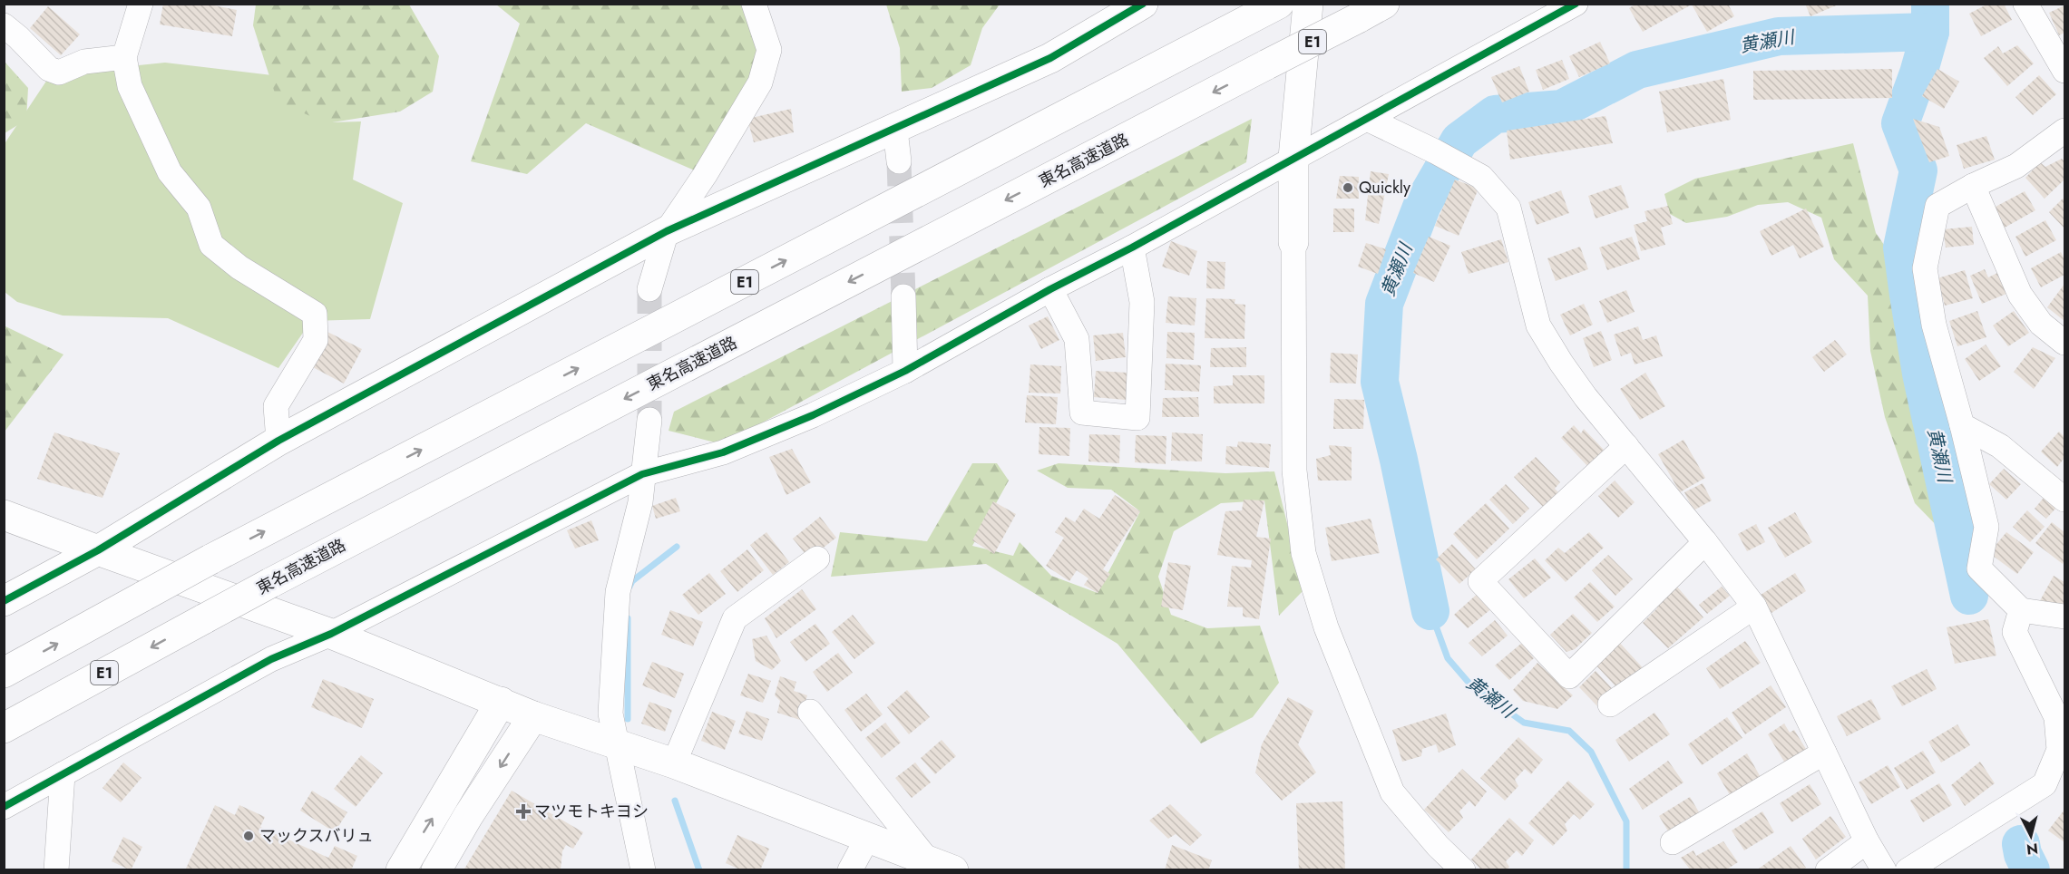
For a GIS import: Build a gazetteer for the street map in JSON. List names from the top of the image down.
{
  "streets": {
    "main road": ["E1", "東名高速道路"]
  },
  "water": ["黄瀬川"],
  "places": {
    "other": ["Quickly", "マックスバリュ"],
    "health": ["マツモトキヨシ"]
  },
  "north": "bottom"
}
